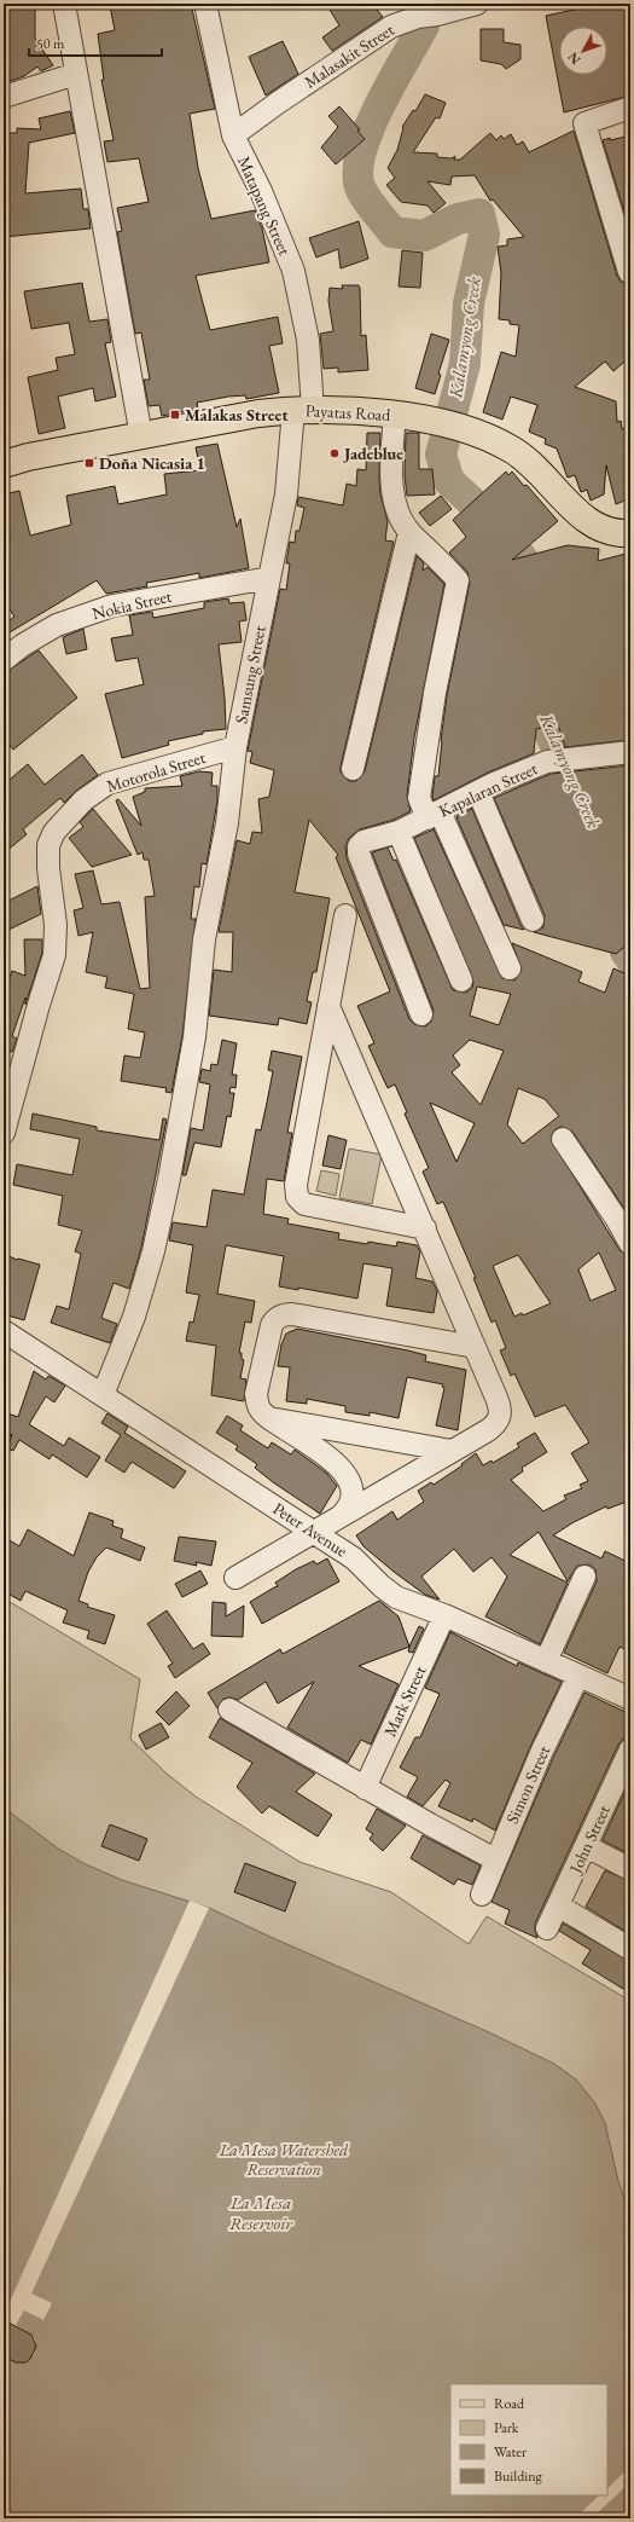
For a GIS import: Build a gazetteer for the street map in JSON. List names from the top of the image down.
{
  "streets": {
    "main road": ["Payatas Road"],
    "street": [
      "Malasakit Street",
      "Matapang Street",
      "Nokia Street",
      "Samsung Street",
      "Motorola Street",
      "Kapalaran Street",
      "Peter Avenue",
      "Mark Street",
      "Simon Street",
      "John Street"
    ]
  },
  "crossings": [
    ["Malasakit Street", "Matapang Street"],
    ["Matapang Street", "Payatas Road"],
    ["Matapang Street", "Samsung Street"],
    ["Payatas Road", "Samsung Street"],
    ["Nokia Street", "Samsung Street"],
    ["Samsung Street", "Motorola Street"],
    ["Samsung Street", "Peter Avenue"],
    ["Peter Avenue", "Mark Street"],
    ["Peter Avenue", "Simon Street"]
  ],
  "water": ["Kalamyong Creek", "La Mesa Reservoir"],
  "parks": ["La Mesa Watershed Reservation"],
  "places": {
    "transit": ["Malakas Street", "Doña Nicasia 1"],
    "other": ["Jadeblue"]
  },
  "legend": [
    "Road",
    "Park",
    "Water",
    "Building"
  ],
  "scale_bar": "50 m",
  "north": "bottom left"
}
